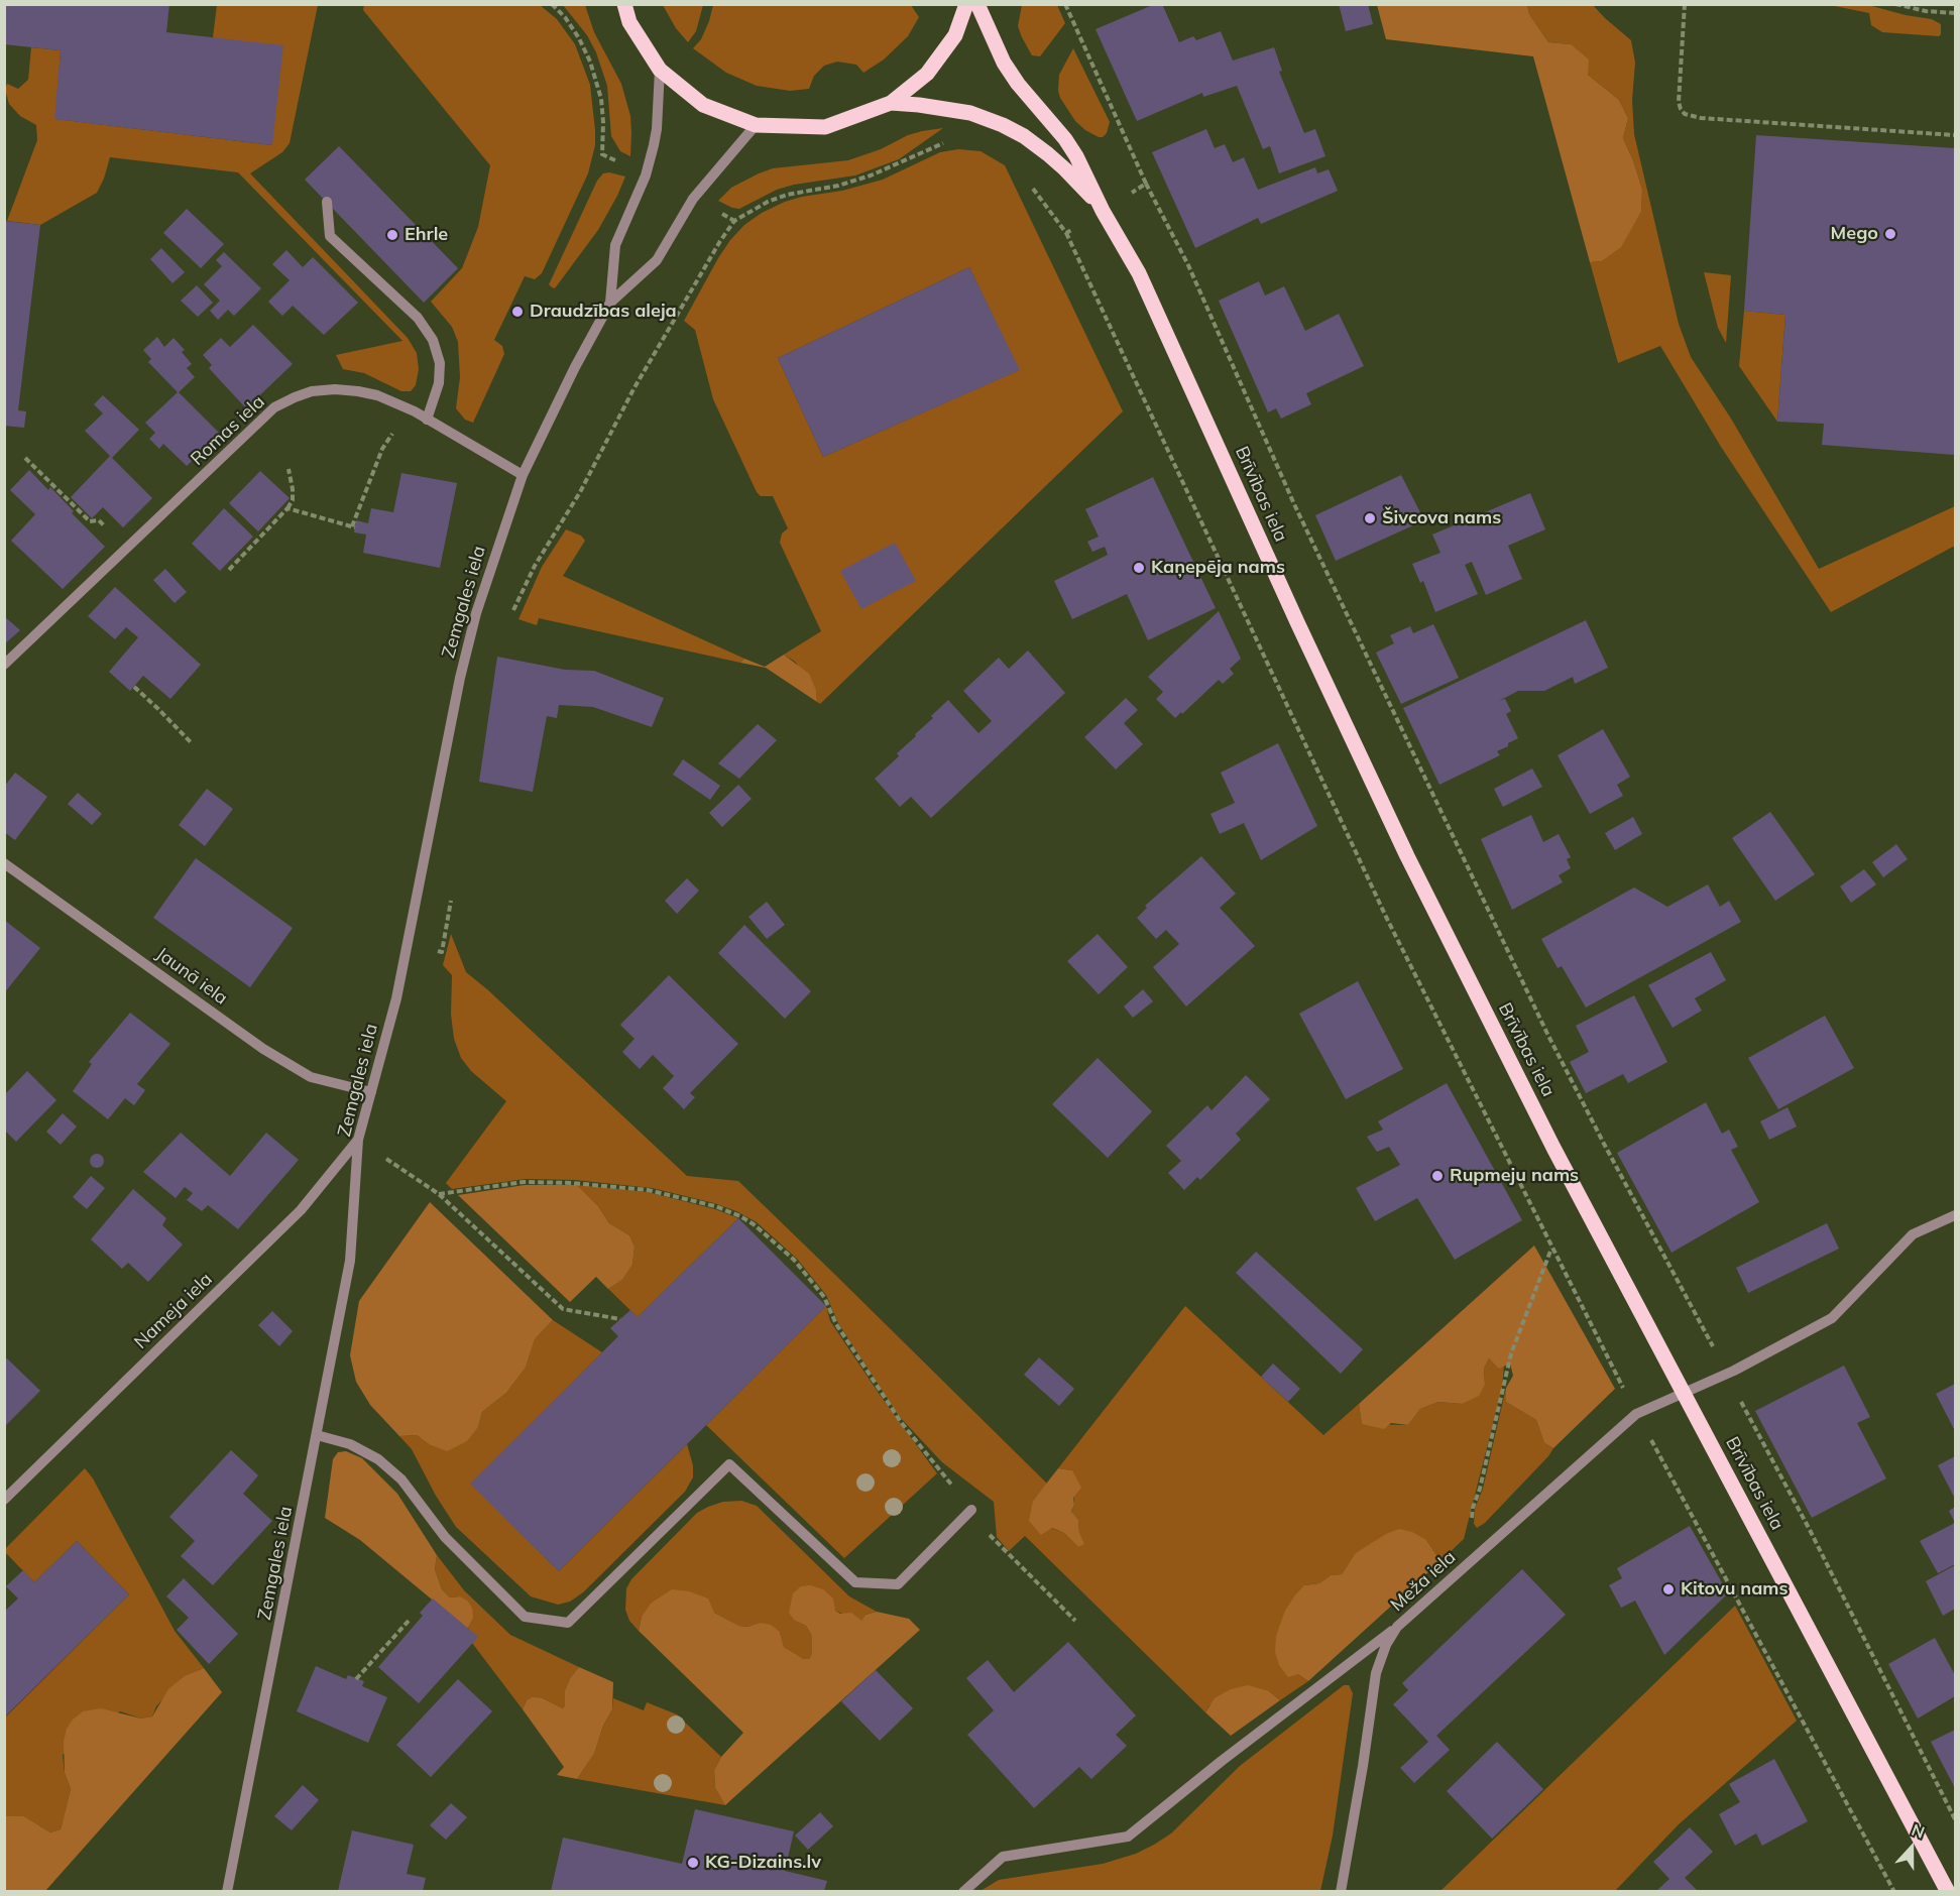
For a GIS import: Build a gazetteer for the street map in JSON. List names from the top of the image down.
{
  "streets": {
    "main road": ["Brīvības iela"],
    "street": [
      "Romas iela",
      "Zemgales iela",
      "Jaunā iela",
      "Nameja iela",
      "Meža iela"
    ]
  },
  "crossings": [
    ["Romas iela", "Zemgales iela"],
    ["Brīvības iela", "Meža iela"],
    ["Zemgales iela", "Jaunā iela"],
    ["Zemgales iela", "Nameja iela"]
  ],
  "places": [
    "Mego",
    "Ehrle",
    "Draudzības aleja",
    "Šivcova nams",
    "Kaņepēja nams",
    "Rupmeju nams",
    "Kitovu nams",
    "KG-Dizains.lv"
  ],
  "north": "top"
}
